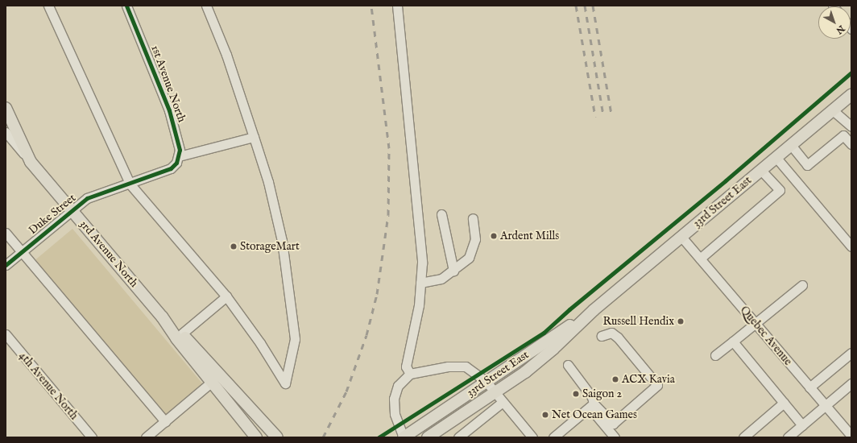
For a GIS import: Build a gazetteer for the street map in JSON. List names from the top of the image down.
{
  "streets": {
    "main road": ["33rd Street East", "3rd Avenue North"],
    "street": [
      "1st Avenue North",
      "Duke Street",
      "Quebec Avenue",
      "4th Avenue North"
    ]
  },
  "crossings": [
    ["1st Avenue North", "Duke Street"],
    ["33rd Street East", "Quebec Avenue"],
    ["Duke Street", "3rd Avenue North"]
  ],
  "places": [
    "Ardent Mills",
    "StorageMart",
    "Russell Hendix",
    "ACX Kavia",
    "Saigon 2",
    "Net Ocean Games"
  ],
  "north": "bottom right"
}
